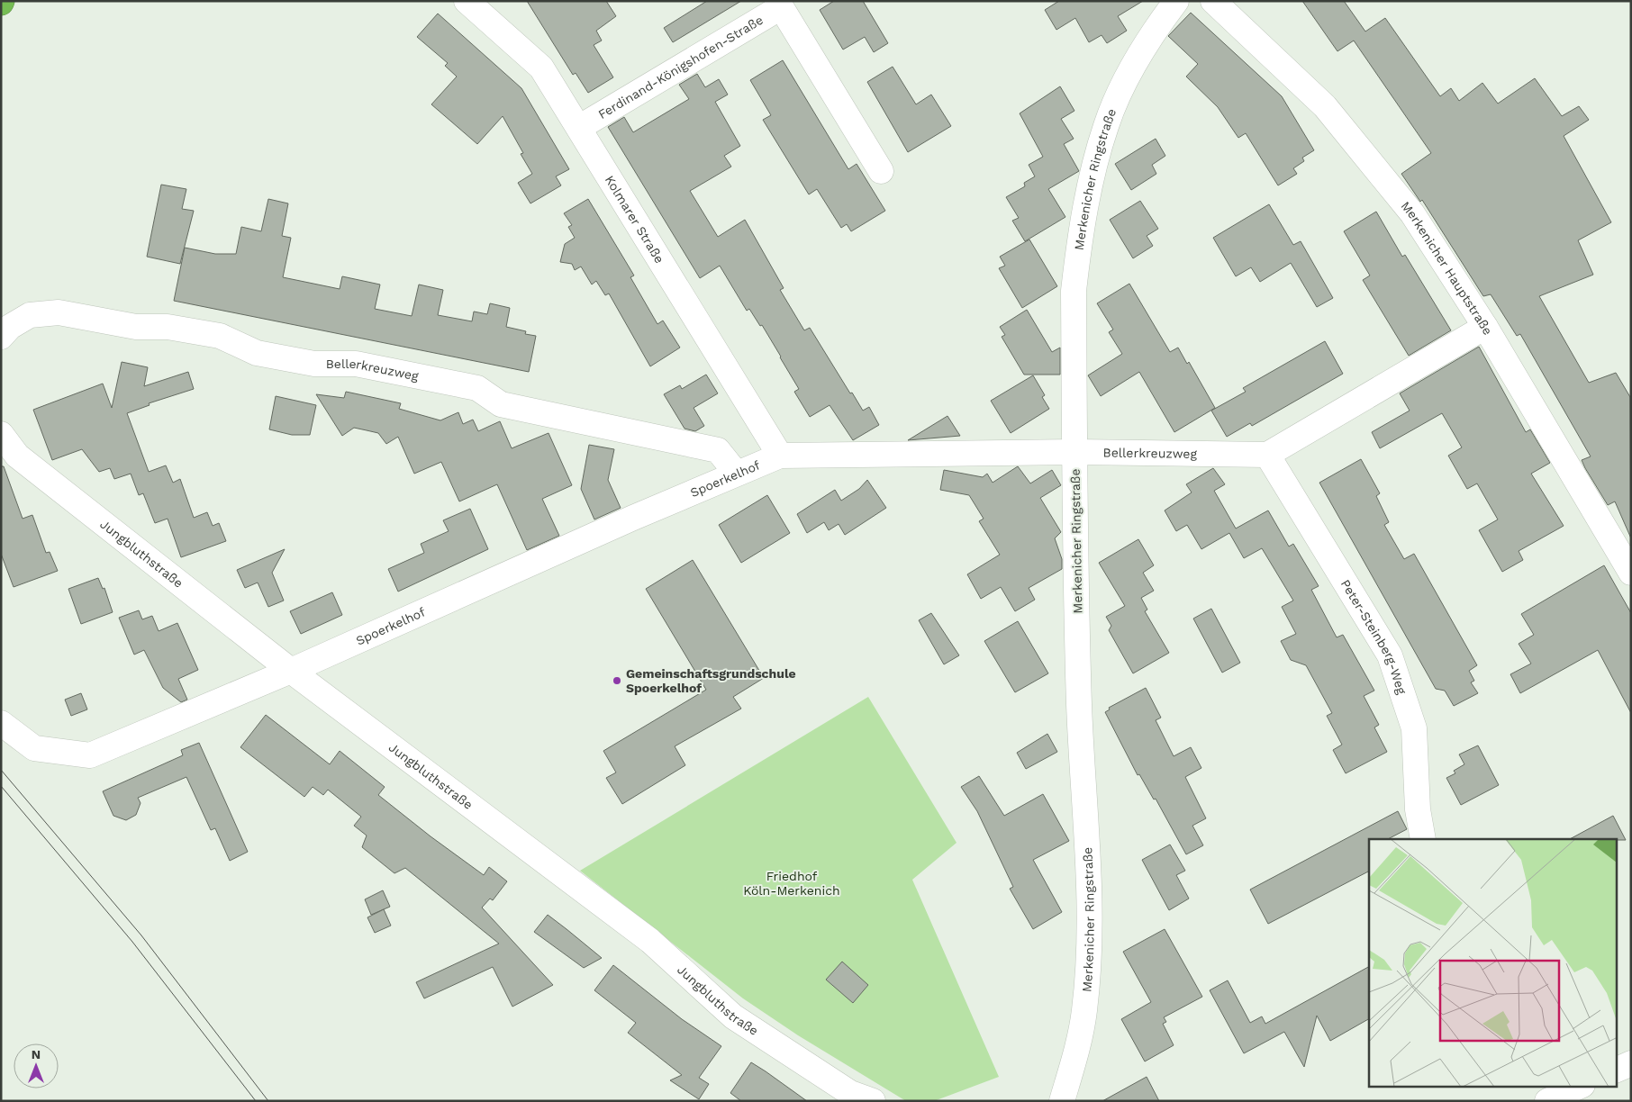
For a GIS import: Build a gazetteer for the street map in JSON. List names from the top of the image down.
{
  "streets": {
    "street": [
      "Ferdinand-Königshofen-Straße",
      "Merkenicher Ringstraße",
      "Kolmarer Straße",
      "Merkenicher Hauptstraße",
      "Bellerkreuzweg",
      "Spoerkelhof",
      "Jungbluthstraße",
      "Peter-Steinberg-Weg"
    ]
  },
  "crossings": [
    ["Ferdinand-Königshofen-Straße", "Kolmarer Straße"],
    ["Merkenicher Ringstraße", "Bellerkreuzweg"],
    ["Kolmarer Straße", "Bellerkreuzweg"],
    ["Kolmarer Straße", "Spoerkelhof"],
    ["Bellerkreuzweg", "Spoerkelhof"],
    ["Bellerkreuzweg", "Peter-Steinberg-Weg"],
    ["Spoerkelhof", "Jungbluthstraße"]
  ],
  "parks": ["Friedhof Köln-Merkenich"],
  "places": ["Gemeinschaftsgrundschule Spoerkelhof"],
  "north": "top"
}
